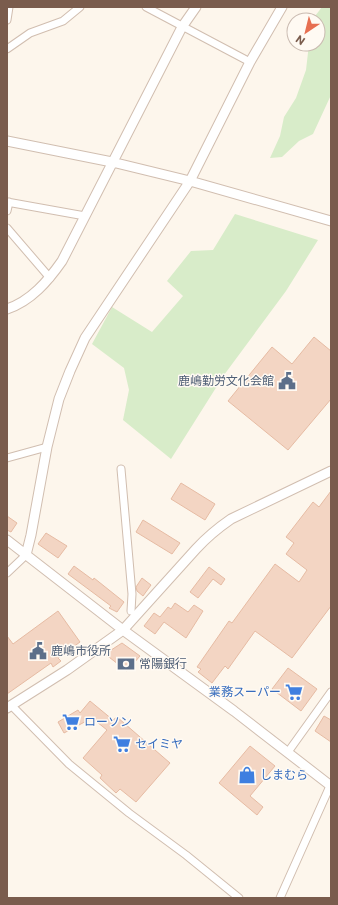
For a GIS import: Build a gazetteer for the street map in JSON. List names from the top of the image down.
{
  "places": {
    "public building": ["鹿嶋勤労文化会館", "鹿嶋市役所"],
    "bank": ["常陽銀行"],
    "supermarket": ["業務スーパー", "ローソン", "セイミヤ"],
    "shop": ["しまむら"]
  },
  "north": "bottom left"
}
